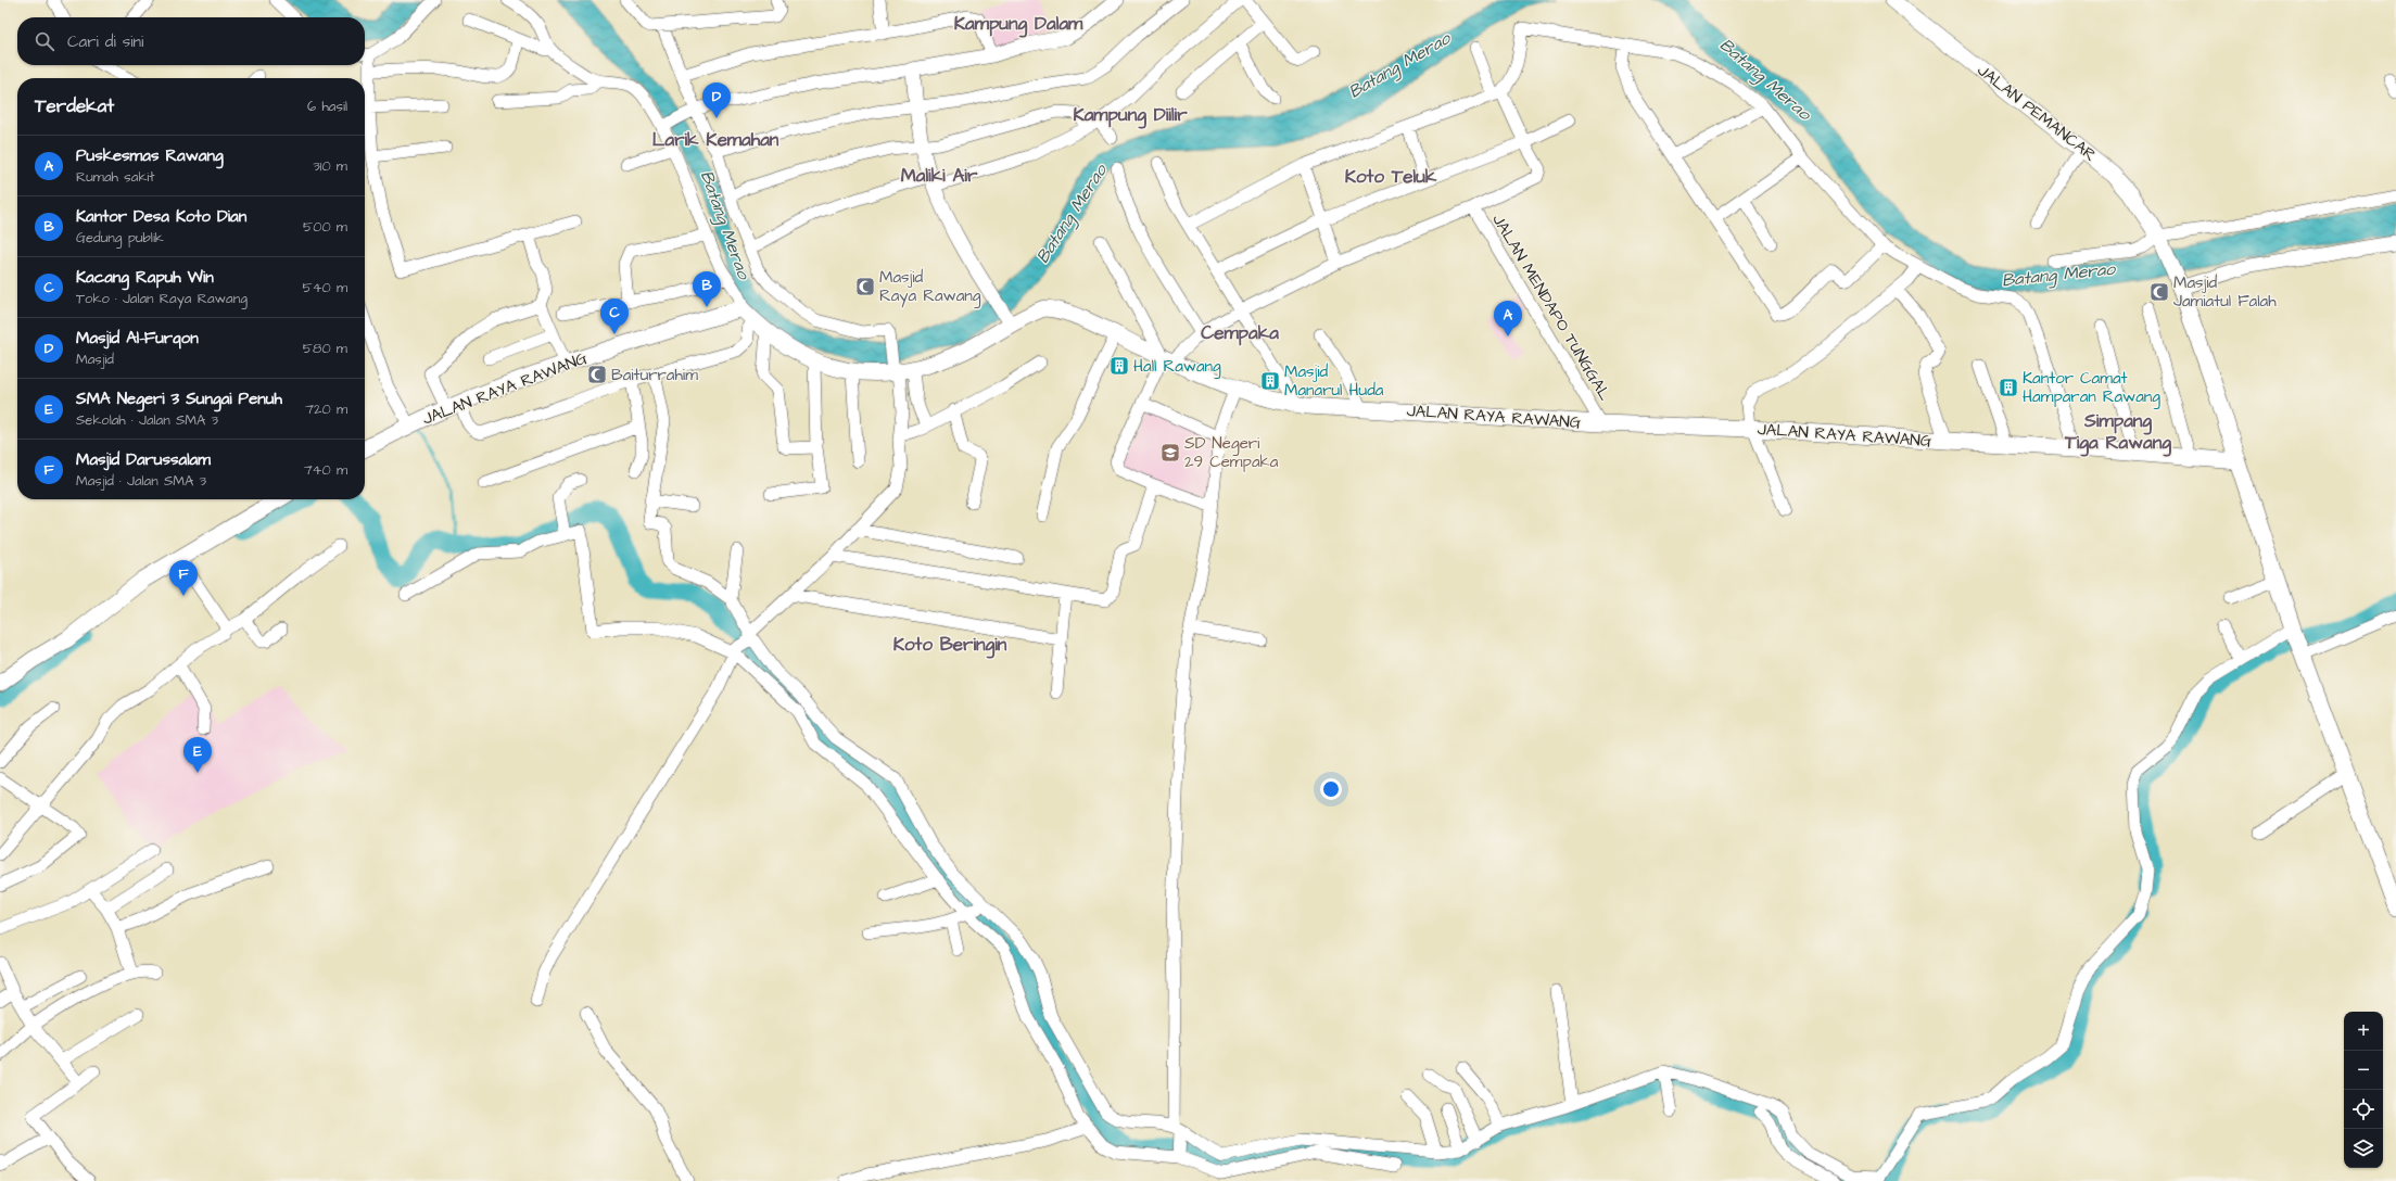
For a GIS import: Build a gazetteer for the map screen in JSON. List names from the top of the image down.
{
  "streets": {
    "main road": ["JALAN PEMANCAR", "JALAN RAYA RAWANG"],
    "street": ["JALAN MENDAPO TUNGGAL"]
  },
  "crossings": [
    ["JALAN PEMANCAR", "JALAN RAYA RAWANG"],
    ["JALAN MENDAPO TUNGGAL", "JALAN RAYA RAWANG"]
  ],
  "districts": [
    "Kampung Dalam",
    "Kampung Diilir",
    "Larik Kemahan",
    "Maliki Air",
    "Koto Teluk",
    "Cempaka",
    "Simpang Tiga Rawang",
    "Koto Beringin"
  ],
  "water": ["Batang Merao"],
  "places": {
    "mosque": ["Masjid Raya Rawang", "Masjid Jamiatul Falah", "Baiturrahim"],
    "building": ["Hall Rawang", "Masjid Manarul Huda", "Kantor Camat Hamparan Rawang"],
    "school or university": ["SD Negeri 29 Cempaka"]
  },
  "page": {
    "search": "Cari di sini",
    "heading": ["Terdekat", "6 hasil"],
    "pins": [
      "D",
      "B",
      "C",
      "A",
      "F",
      "E"
    ],
    "list": [
      {
        "mark": "A",
        "name": "Puskesmas Rawang",
        "note": "Rumah sakit",
        "value": "310 m"
      },
      {
        "mark": "B",
        "name": "Kantor Desa Koto Dian",
        "note": "Gedung publik",
        "value": "500 m"
      },
      {
        "mark": "C",
        "name": "Kacang Rapuh Win",
        "note": "Toko · Jalan Raya Rawang",
        "value": "540 m"
      },
      {
        "mark": "D",
        "name": "Masjid Al-Furqon",
        "note": "Masjid",
        "value": "580 m"
      },
      {
        "mark": "E",
        "name": "SMA Negeri 3 Sungai Penuh",
        "note": "Sekolah · Jalan SMA 3",
        "value": "720 m"
      },
      {
        "mark": "F",
        "name": "Masjid Darussalam",
        "note": "Masjid · Jalan SMA 3",
        "value": "740 m"
      }
    ],
    "map_buttons": ["+", "−"]
  }
}
